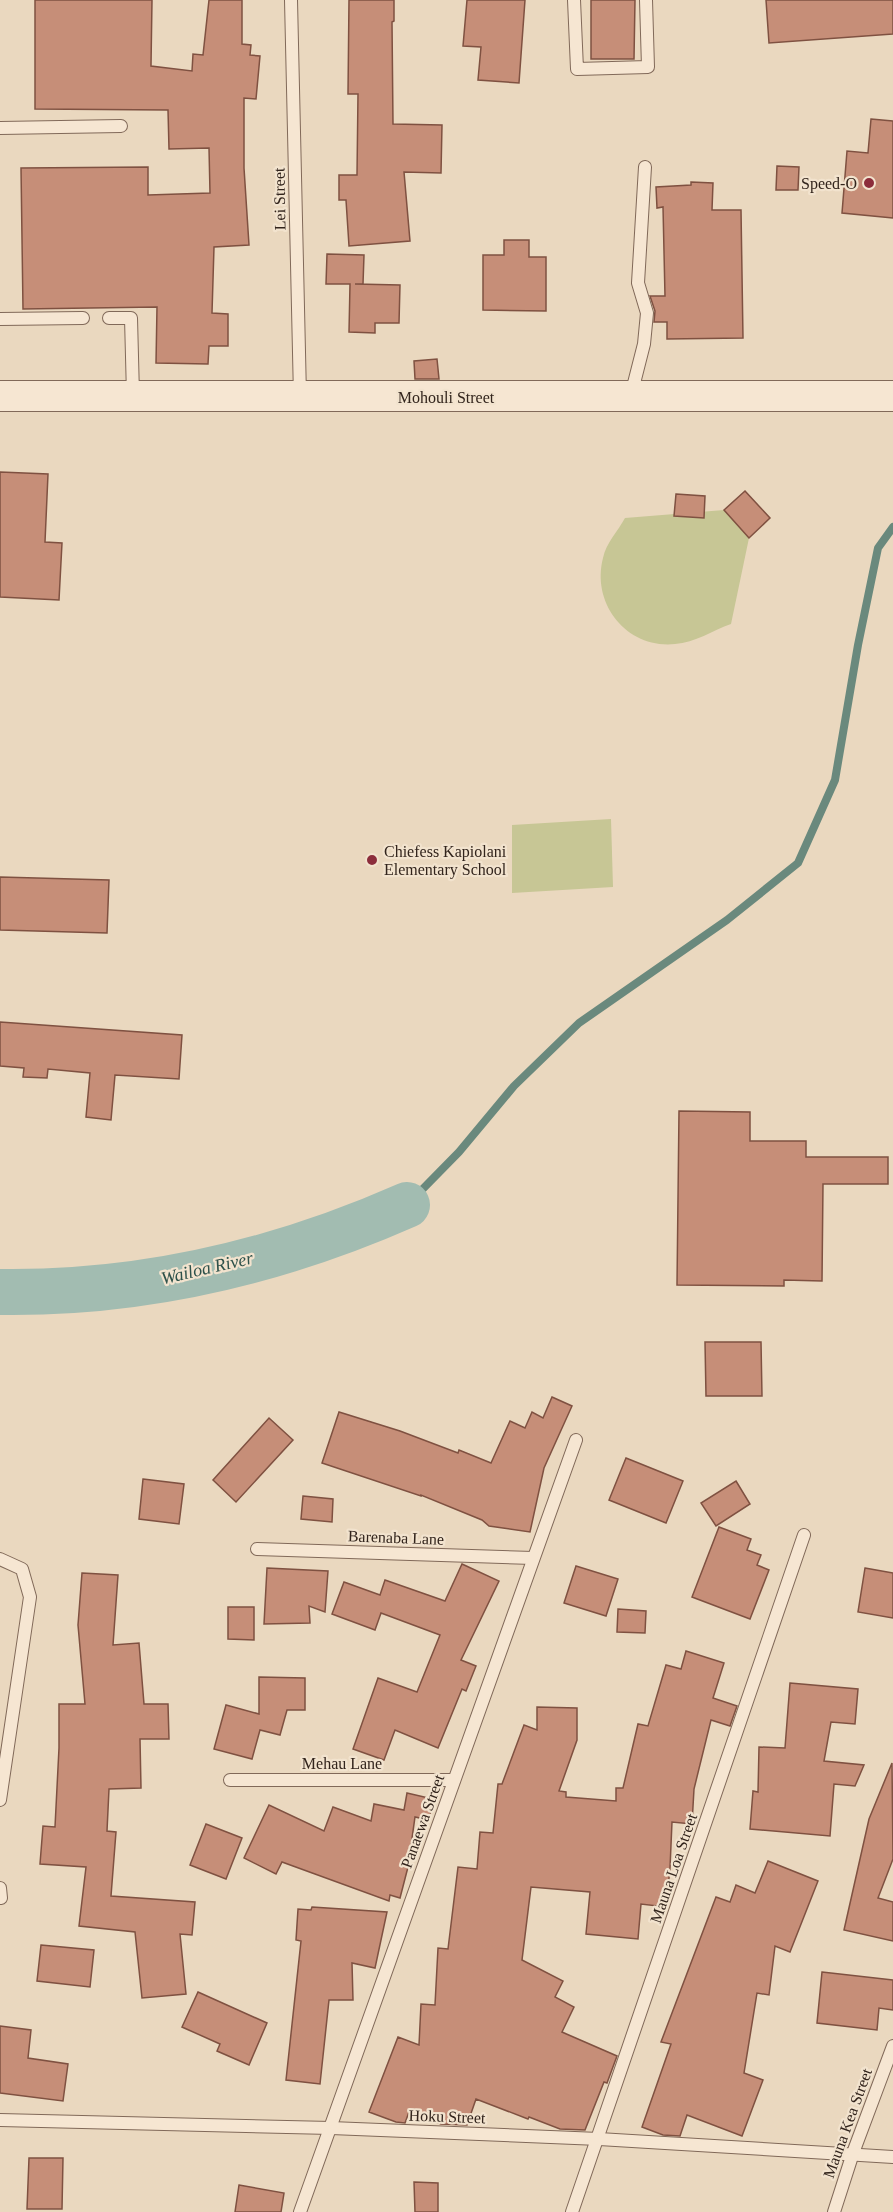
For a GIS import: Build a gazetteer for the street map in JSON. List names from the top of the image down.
{
  "streets": {
    "street": ["Mohouli Street"],
    "lane": [
      "Lei Street",
      "Barenaba Lane",
      "Mehau Lane",
      "Panaewa Street",
      "Mauna Loa Street",
      "Hoku Street",
      "Mauna Kea Street"
    ]
  },
  "crossings": [
    ["Lei Street", "Mohouli Street"],
    ["Barenaba Lane", "Panaewa Street"],
    ["Mehau Lane", "Panaewa Street"],
    ["Panaewa Street", "Hoku Street"],
    ["Mauna Loa Street", "Hoku Street"],
    ["Hoku Street", "Mauna Kea Street"]
  ],
  "water": ["Wailoa River"],
  "places": ["Speed-O", "Chiefess Kapiolani Elementary School"]
}
